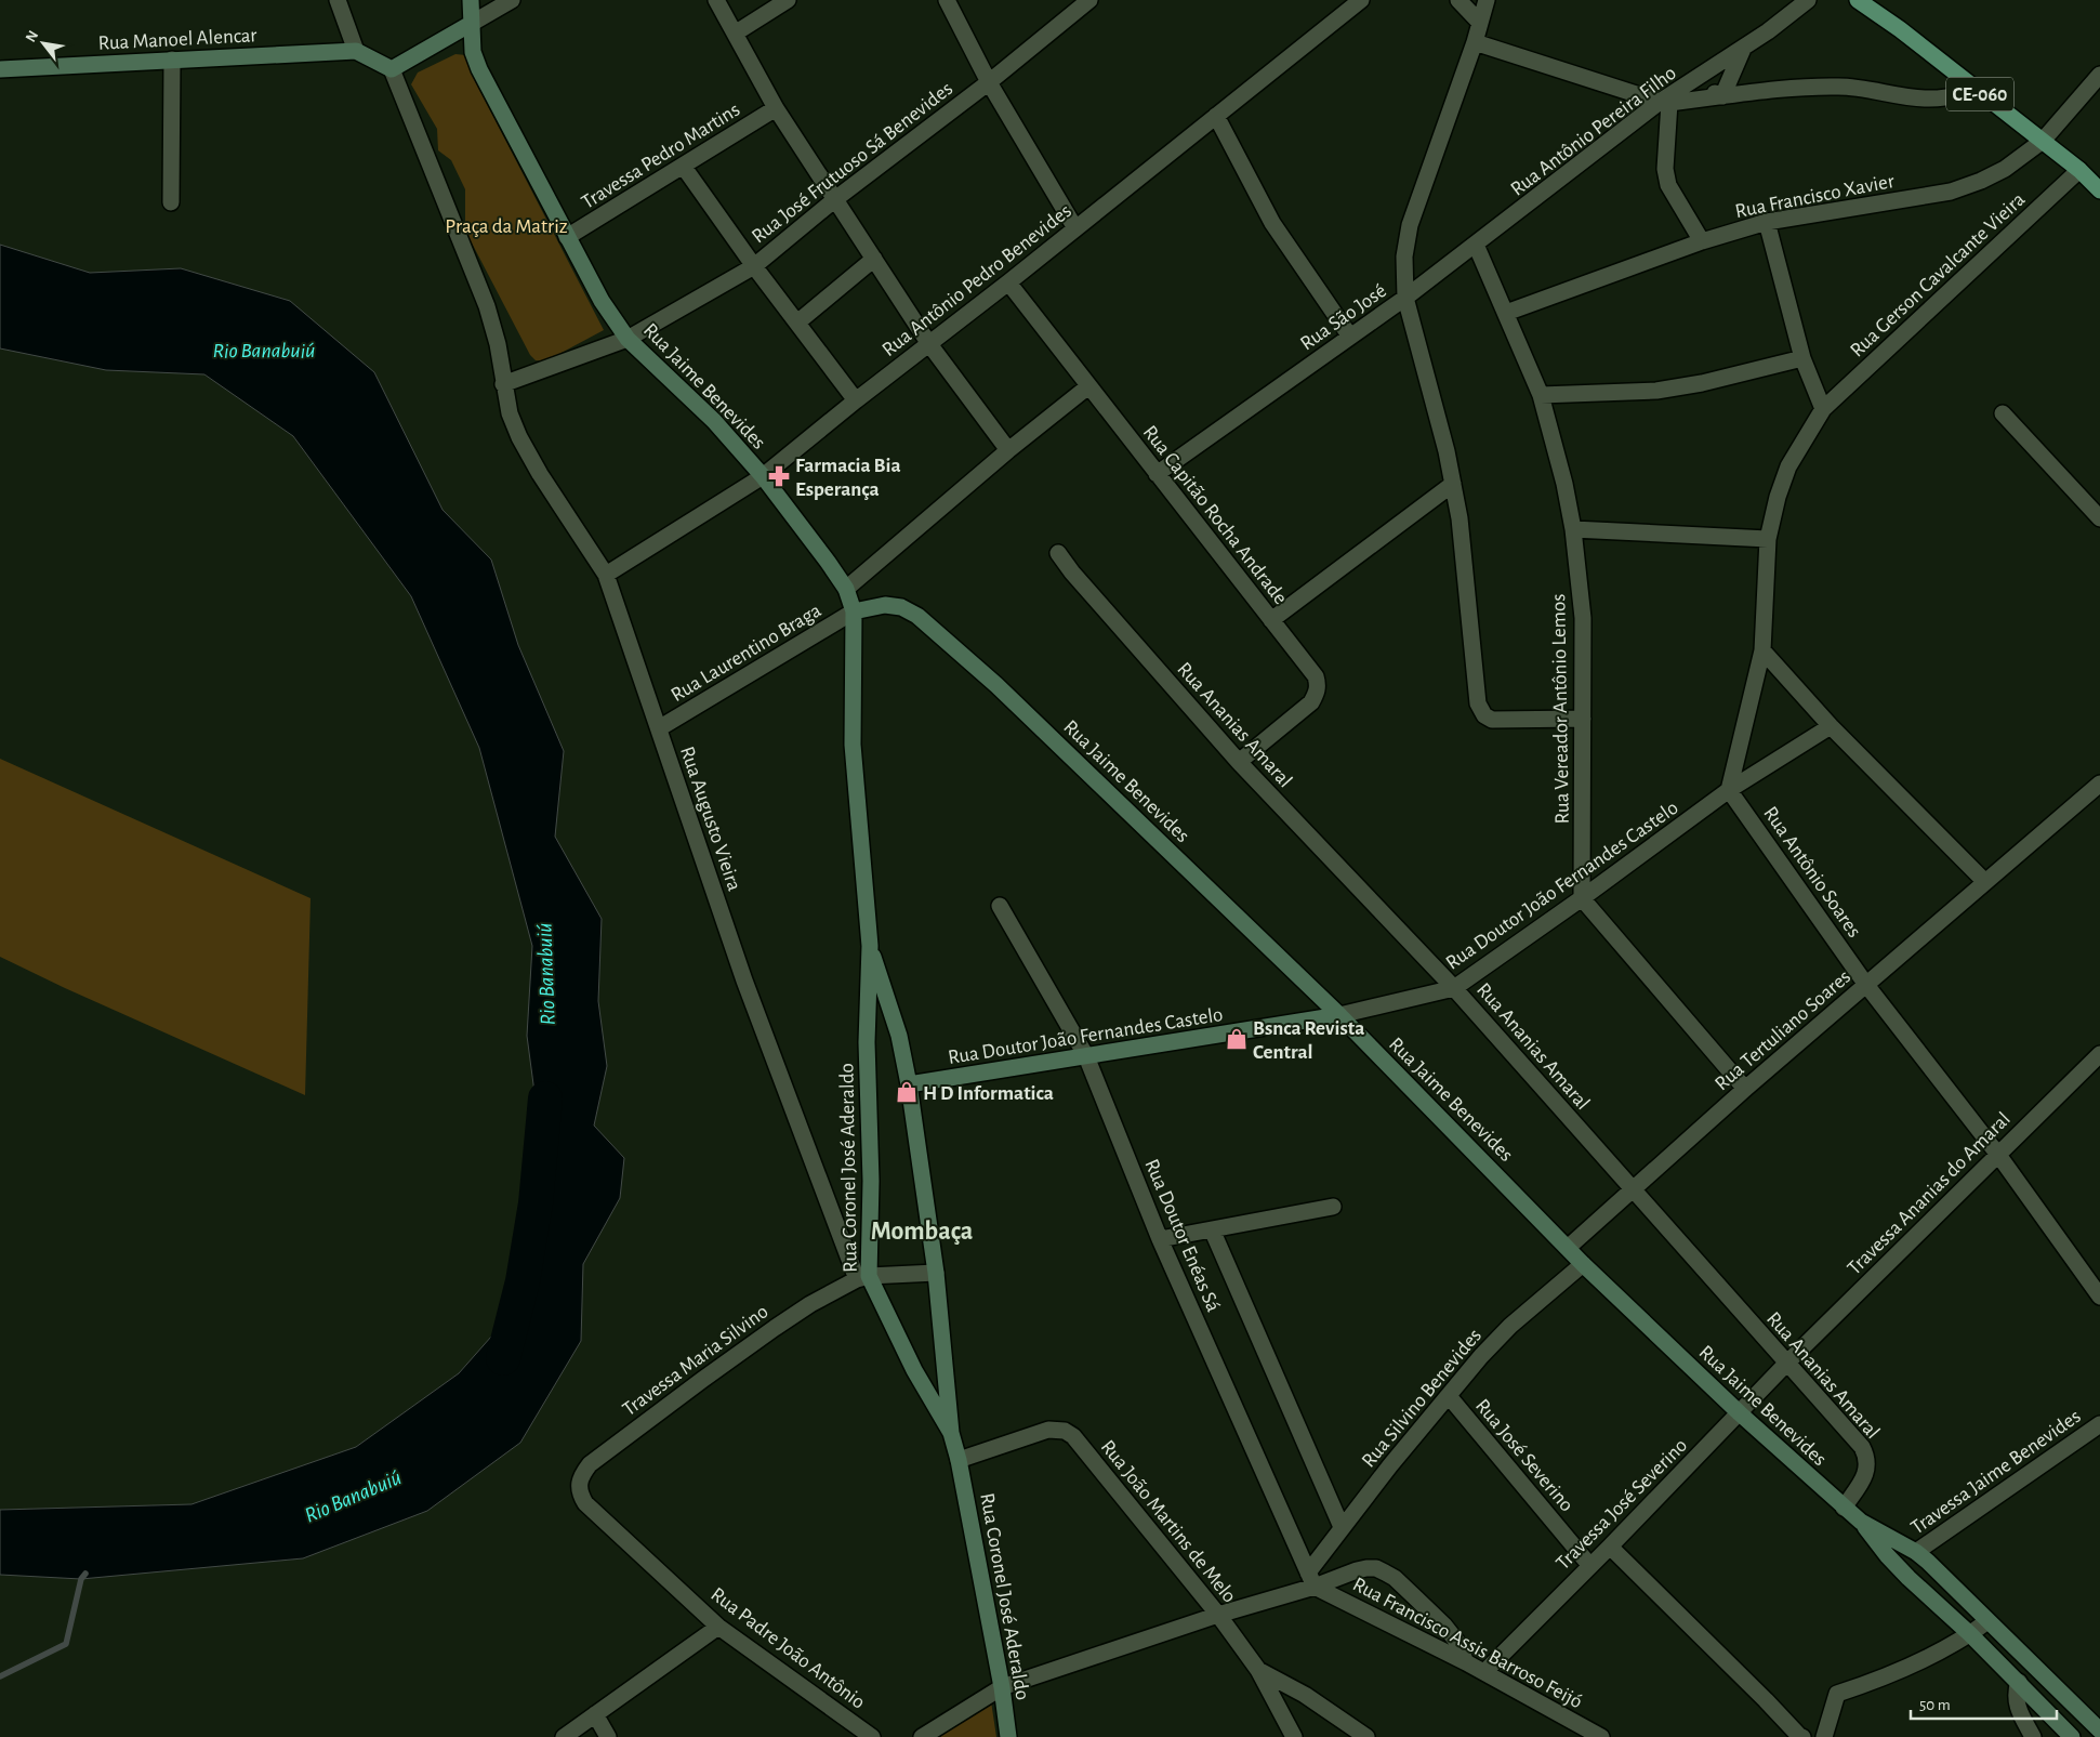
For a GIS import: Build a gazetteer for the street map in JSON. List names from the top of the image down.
{
  "streets": {
    "main road": [
      "Rua Manoel Alencar",
      "CE-060",
      "Rua Jaime Benevides",
      "Rua Doutor João Fernandes Castelo",
      "Rua Coronel José Aderaldo"
    ],
    "street": [
      "Rua Antônio Pereira Filho",
      "Travessa Pedro Martins",
      "Rua José Frutuoso Sá Benevides",
      "Rua Francisco Xavier",
      "Rua Gerson Cavalcante Vieira",
      "Rua Antônio Pedro Benevides",
      "Rua São José",
      "Rua Capitão Rocha Andrade",
      "Rua Laurentino Braga",
      "Rua Vereador Antônio Lemos",
      "Rua Ananias Amaral",
      "Rua Augusto Vieira",
      "Rua Antônio Soares",
      "Rua Tertuliano Soares",
      "Travessa Ananias do Amaral",
      "Rua Doutor Enéas Sá",
      "Travessa Maria Silvino",
      "Rua Silvino Benevides",
      "Rua José Severino",
      "Travessa Jaime Benevides",
      "Travessa José Severino",
      "Rua João Martins de Melo",
      "Rua Francisco Assis Barroso Feijó",
      "Rua Padre João Antônio"
    ]
  },
  "crossings": [
    ["CE-060", "Rua Francisco Xavier"],
    ["CE-060", "Rua Gerson Cavalcante Vieira"],
    ["Rua Antônio Pereira Filho", "Rua São José"],
    ["Rua Antônio Pereira Filho", "Rua Vereador Antônio Lemos"],
    ["Travessa Pedro Martins", "Rua Jaime Benevides"],
    ["Rua José Frutuoso Sá Benevides", "Rua Jaime Benevides"],
    ["Rua José Frutuoso Sá Benevides", "Rua Augusto Vieira"],
    ["Rua Francisco Xavier", "Rua Vereador Antônio Lemos"],
    ["Rua Antônio Pedro Benevides", "Rua Jaime Benevides"],
    ["Rua Antônio Pedro Benevides", "Rua Capitão Rocha Andrade"],
    ["Rua Antônio Pedro Benevides", "Rua Augusto Vieira"],
    ["Rua São José", "Rua Capitão Rocha Andrade"],
    ["Rua Jaime Benevides", "Rua Laurentino Braga"],
    ["Rua Jaime Benevides", "Rua Ananias Amaral"],
    ["Rua Jaime Benevides", "Rua Doutor João Fernandes Castelo"],
    ["Rua Jaime Benevides", "Rua Tertuliano Soares"],
    ["Rua Jaime Benevides", "Rua Coronel José Aderaldo"],
    ["Rua Jaime Benevides", "Rua Silvino Benevides"],
    ["Rua Jaime Benevides", "Travessa José Severino"],
    ["Rua Capitão Rocha Andrade", "Rua Ananias Amaral"],
    ["Rua Laurentino Braga", "Rua Augusto Vieira"],
    ["Rua Laurentino Braga", "Rua Coronel José Aderaldo"],
    ["Rua Vereador Antônio Lemos", "Rua Doutor João Fernandes Castelo"],
    ["Rua Ananias Amaral", "Rua Doutor João Fernandes Castelo"],
    ["Rua Ananias Amaral", "Rua Tertuliano Soares"],
    ["Rua Ananias Amaral", "Travessa Ananias do Amaral"],
    ["Rua Ananias Amaral", "Travessa José Severino"],
    ["Rua Augusto Vieira", "Rua Coronel José Aderaldo"],
    ["Rua Augusto Vieira", "Travessa Maria Silvino"],
    ["Rua Antônio Soares", "Rua Doutor João Fernandes Castelo"],
    ["Rua Antônio Soares", "Rua Tertuliano Soares"],
    ["Rua Antônio Soares", "Travessa Ananias do Amaral"],
    ["Rua Doutor João Fernandes Castelo", "Rua Coronel José Aderaldo"],
    ["Rua Doutor João Fernandes Castelo", "Rua Doutor Enéas Sá"],
    ["Rua Coronel José Aderaldo", "Travessa Maria Silvino"],
    ["Rua Coronel José Aderaldo", "Rua João Martins de Melo"],
    ["Travessa Ananias do Amaral", "Travessa José Severino"],
    ["Rua Doutor Enéas Sá", "Rua Silvino Benevides"],
    ["Rua Doutor Enéas Sá", "Rua Francisco Assis Barroso Feijó"],
    ["Travessa Maria Silvino", "Rua Padre João Antônio"],
    ["Rua Silvino Benevides", "Rua José Severino"],
    ["Rua Silvino Benevides", "Rua Francisco Assis Barroso Feijó"],
    ["Rua José Severino", "Travessa José Severino"],
    ["Travessa José Severino", "Rua Francisco Assis Barroso Feijó"]
  ],
  "districts": ["Mombaça"],
  "water": ["Rio Banabuiú"],
  "parks": ["Praça da Matriz"],
  "places": {
    "pharmacy": ["Farmacia Bia Esperança"],
    "shop": ["Bsnca Revista Central", "H D Informatica"]
  },
  "scale_bar": "50 m",
  "north": "top left"
}
